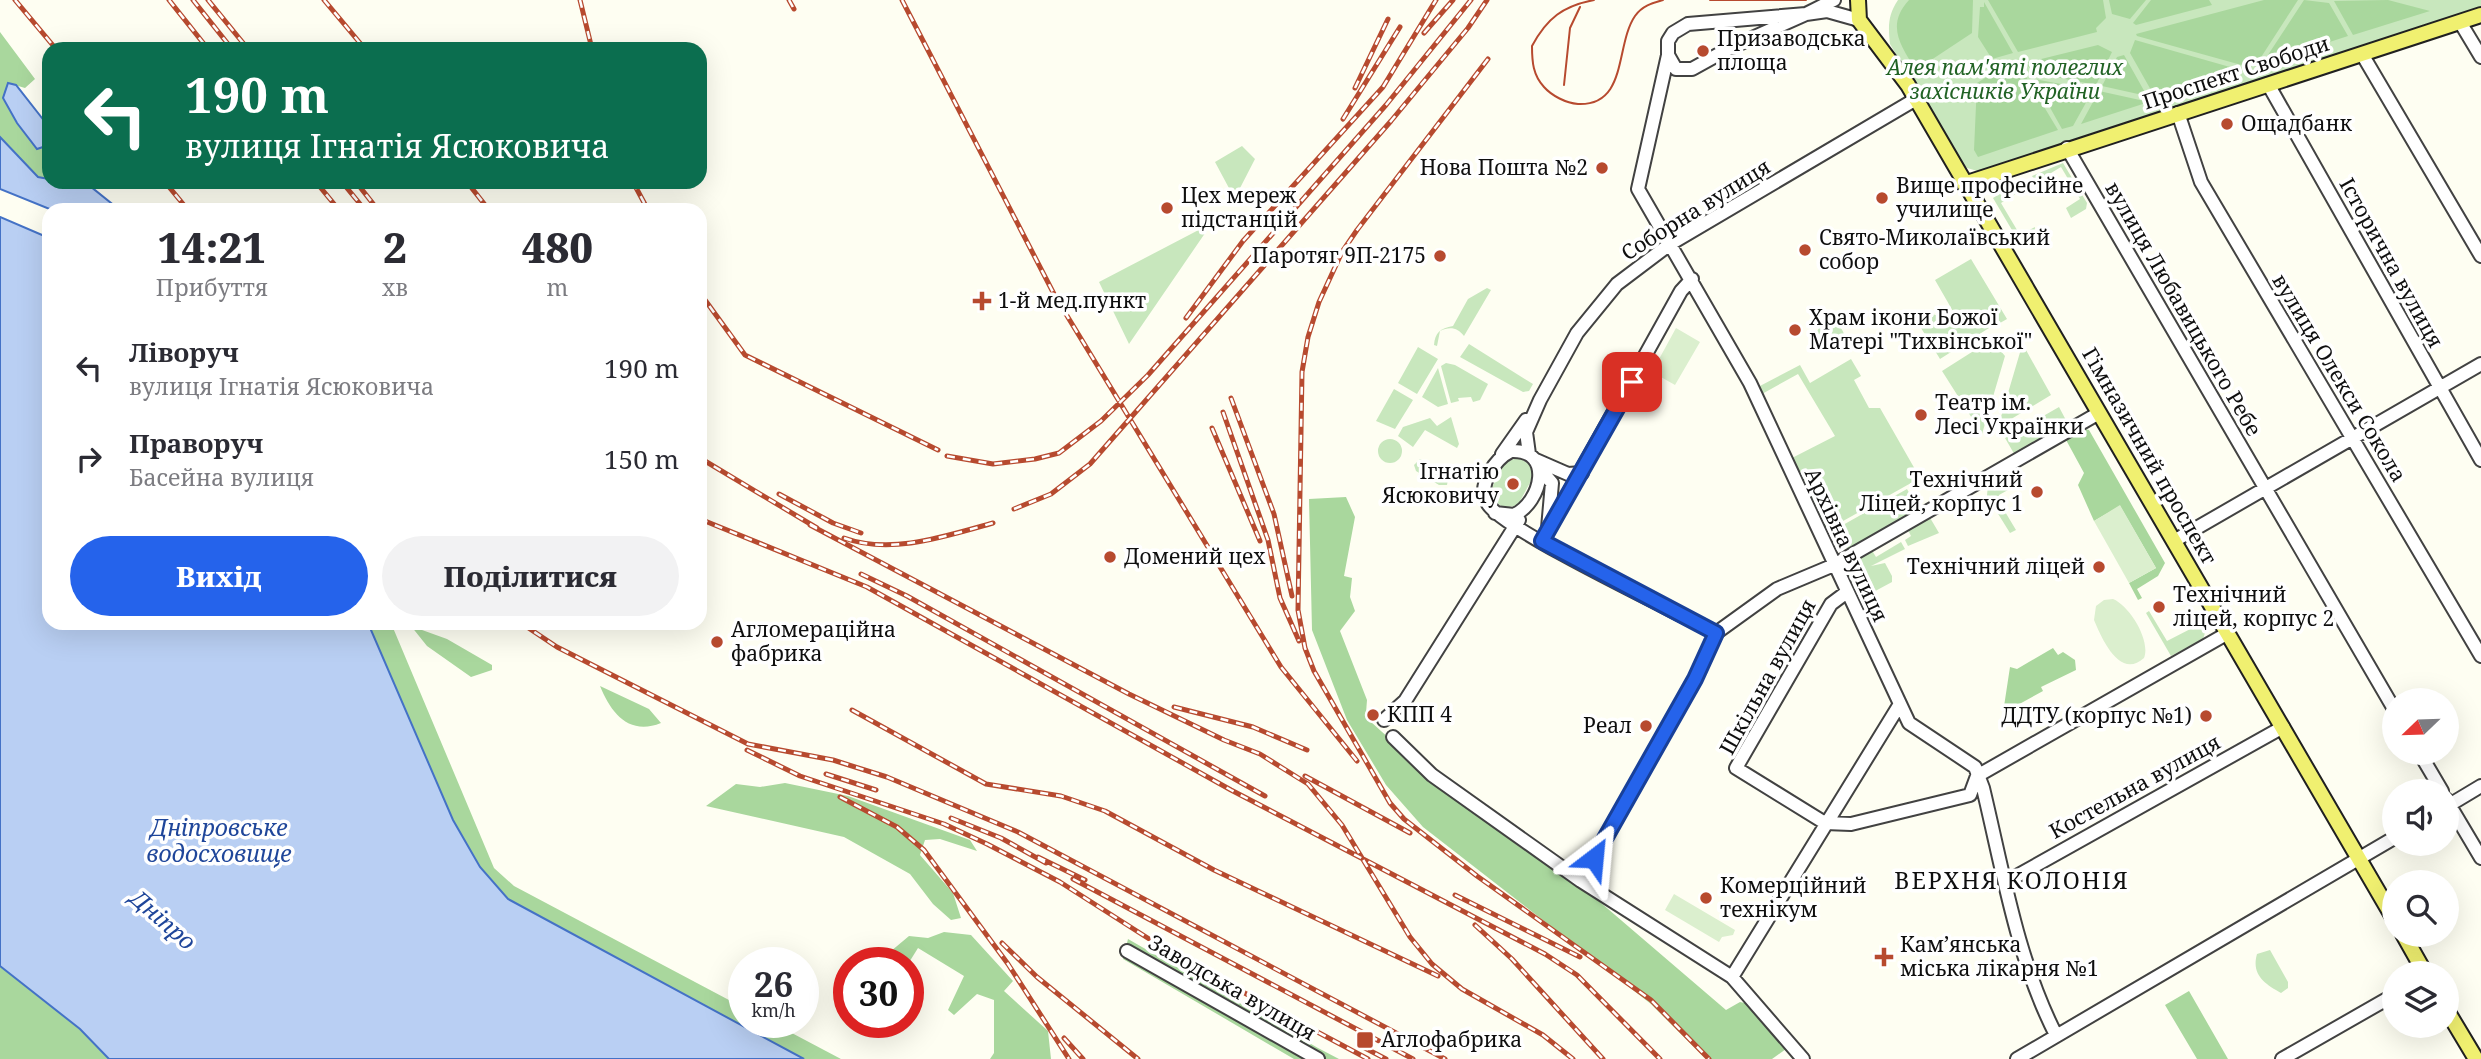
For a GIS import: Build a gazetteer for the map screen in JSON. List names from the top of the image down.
{
  "streets": {
    "main road": ["Проспект Свободи", "Гімназичний проспект"],
    "street": [
      "Соборна вулиця",
      "Історична вулиця",
      "вулиця Любавицького Ребе",
      "вулиця Олекси Сокола",
      "Архівна вулиця",
      "Шкільна вулиця",
      "Костельна вулиця",
      "Заводська вулиця"
    ]
  },
  "crossings": [
    ["Проспект Свободи", "Історична вулиця"],
    ["Проспект Свободи", "вулиця Любавицького Ребе"],
    ["Проспект Свободи", "вулиця Олекси Сокола"],
    ["Проспект Свободи", "Гімназичний проспект"],
    ["Соборна вулиця", "Гімназичний проспект"],
    ["Соборна вулиця", "Архівна вулиця"],
    ["Гімназичний проспект", "Архівна вулиця"],
    ["Гімназичний проспект", "Костельна вулиця"],
    ["Архівна вулиця", "Шкільна вулиця"],
    ["Архівна вулиця", "Костельна вулиця"]
  ],
  "districts": ["ВЕРХНЯ КОЛОНІЯ"],
  "water": ["Дніпровське водосховище", "Дніпро"],
  "parks": ["Алея пам'яті полеглих захісників України"],
  "places": {
    "other": [
      "Призаводська площа",
      "Ощадбанк",
      "Нова Пошта №2",
      "Вище професійне училище",
      "Цех мереж підстанцій",
      "Свято-Миколаївський собор",
      "Паротяг 9П-2175",
      "Храм ікони Божої Матері \"Тихвінської\"",
      "Театр ім. Лесі Українки",
      "Ігнатію Ясюковичу",
      "Технічний Ліцей, корпус 1",
      "Домений цех",
      "Технічний ліцей",
      "Технічний ліцей, корпус 2",
      "Агломераційна фабрика",
      "КПП 4",
      "ДДТУ (корпус №1)",
      "Реал",
      "Комерційний технікум"
    ],
    "health": ["1-й мед.пункт", "Кам’янська міська лікарня №1"],
    "transit": ["Аглофабрика"]
  },
  "north": "bottom left",
  "page": {
    "turn": ["190 m", "вулиця Ігнатія Ясюковича"],
    "eta": [
      "14:21",
      "Прибуття",
      "2",
      "хв",
      "480",
      "m"
    ],
    "list": [
      {
        "name": "Ліворуч",
        "note": "вулиця Ігнатія Ясюковича",
        "value": "190 m"
      },
      {
        "name": "Праворуч",
        "note": "Басейна вулиця",
        "value": "150 m"
      }
    ],
    "buttons": ["Вихід", "Поділитися"],
    "speed": "26 km/h",
    "limit": "30"
  }
}
